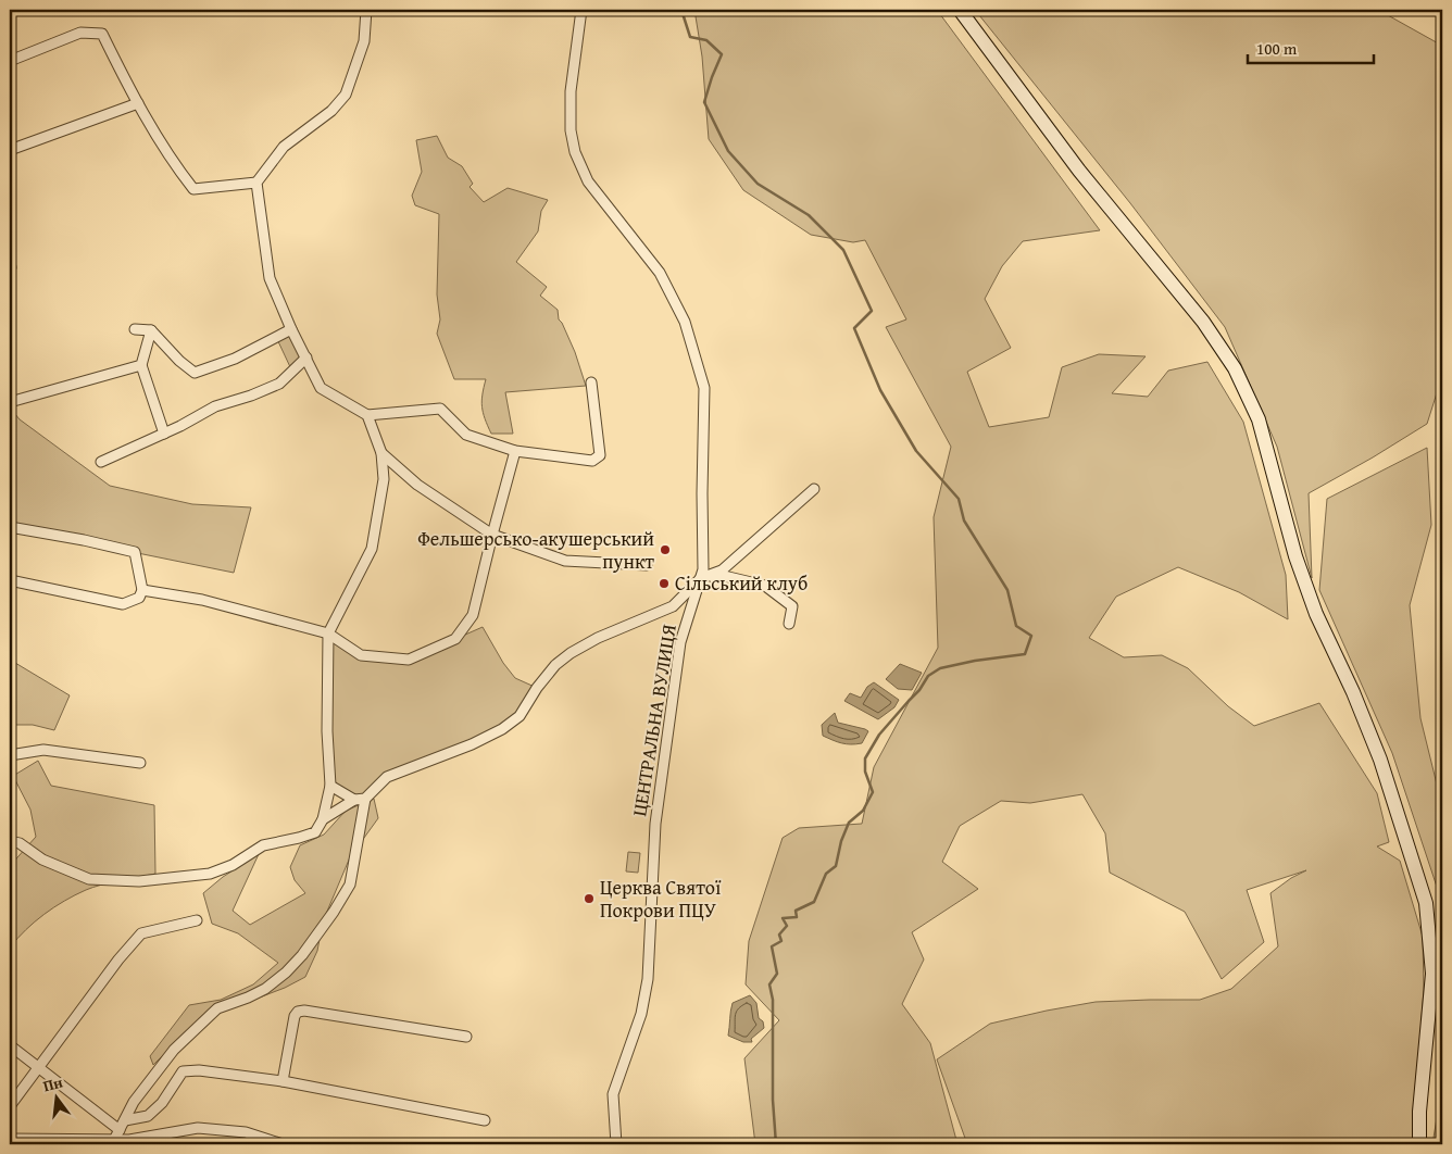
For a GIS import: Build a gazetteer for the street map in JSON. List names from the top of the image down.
{
  "streets": {
    "street": ["ЦЕНТРАЛЬНА ВУЛИЦЯ"]
  },
  "places": ["Фельшерсько-акушерський пункт", "Сільський клуб", "Церква Святої Покрови ПЦУ"],
  "scale_bar": "100 m",
  "north": "top"
}
